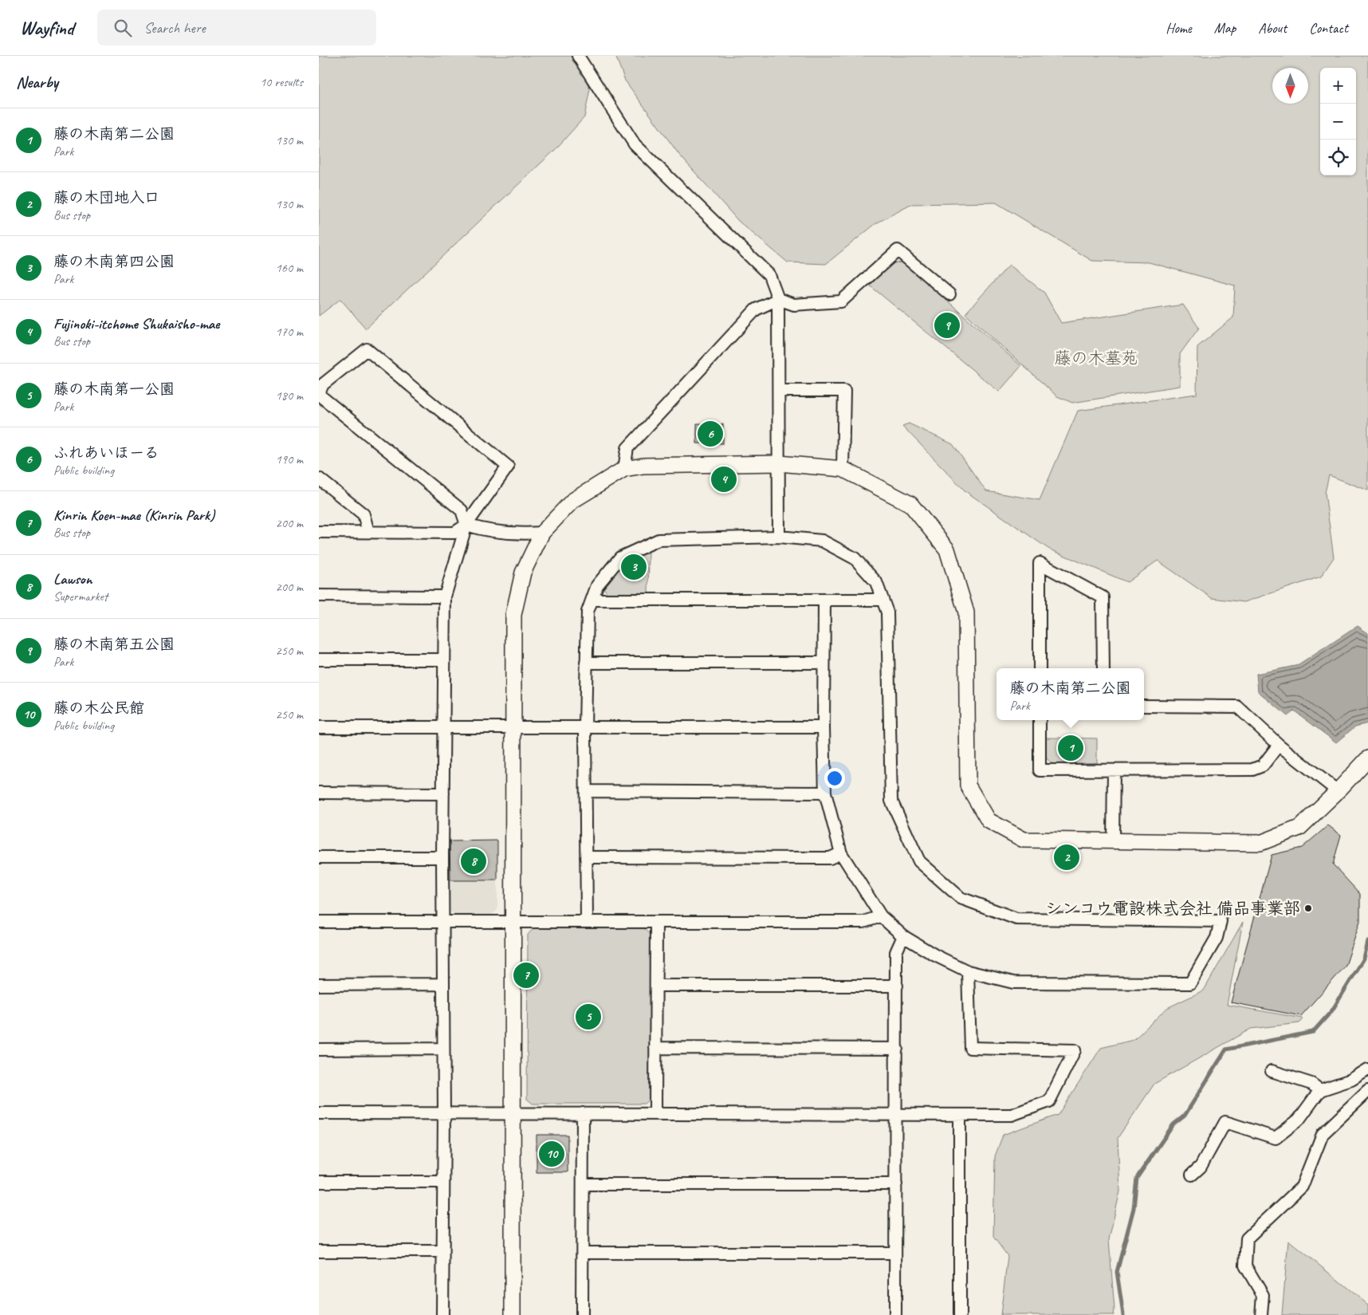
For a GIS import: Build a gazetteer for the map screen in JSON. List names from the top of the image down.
{
  "parks": ["藤の木墓苑"],
  "places": ["シンコウ電設株式会社 備品事業部"],
  "north": "bottom",
  "page": {
    "header": "Wayfind",
    "search": "Search here",
    "nav": [
      "Home",
      "Map",
      "About",
      "Contact"
    ],
    "heading": ["Nearby", "10 results"],
    "map_buttons": ["+", "−"],
    "list": [
      {
        "mark": "1",
        "name": "藤の木南第二公園",
        "note": "Park",
        "value": "130 m"
      },
      {
        "mark": "2",
        "name": "藤の木団地入口",
        "note": "Bus stop",
        "value": "130 m"
      },
      {
        "mark": "3",
        "name": "藤の木南第四公園",
        "note": "Park",
        "value": "160 m"
      },
      {
        "mark": "4",
        "name": "Fujinoki-itchome Shukaisho-mae",
        "note": "Bus stop",
        "value": "170 m"
      },
      {
        "mark": "5",
        "name": "藤の木南第一公園",
        "note": "Park",
        "value": "180 m"
      },
      {
        "mark": "6",
        "name": "ふれあいほーる",
        "note": "Public building",
        "value": "190 m"
      },
      {
        "mark": "7",
        "name": "Kinrin Koen-mae (Kinrin Park)",
        "note": "Bus stop",
        "value": "200 m"
      },
      {
        "mark": "8",
        "name": "Lawson",
        "note": "Supermarket",
        "value": "200 m"
      },
      {
        "mark": "9",
        "name": "藤の木南第五公園",
        "note": "Park",
        "value": "250 m"
      },
      {
        "mark": "10",
        "name": "藤の木公民館",
        "note": "Public building",
        "value": "250 m"
      }
    ],
    "pins": [
      "9",
      "6",
      "4",
      "3",
      "1",
      "2",
      "8",
      "7",
      "5",
      "10"
    ],
    "popup": ["藤の木南第二公園", "Park"]
  }
}
